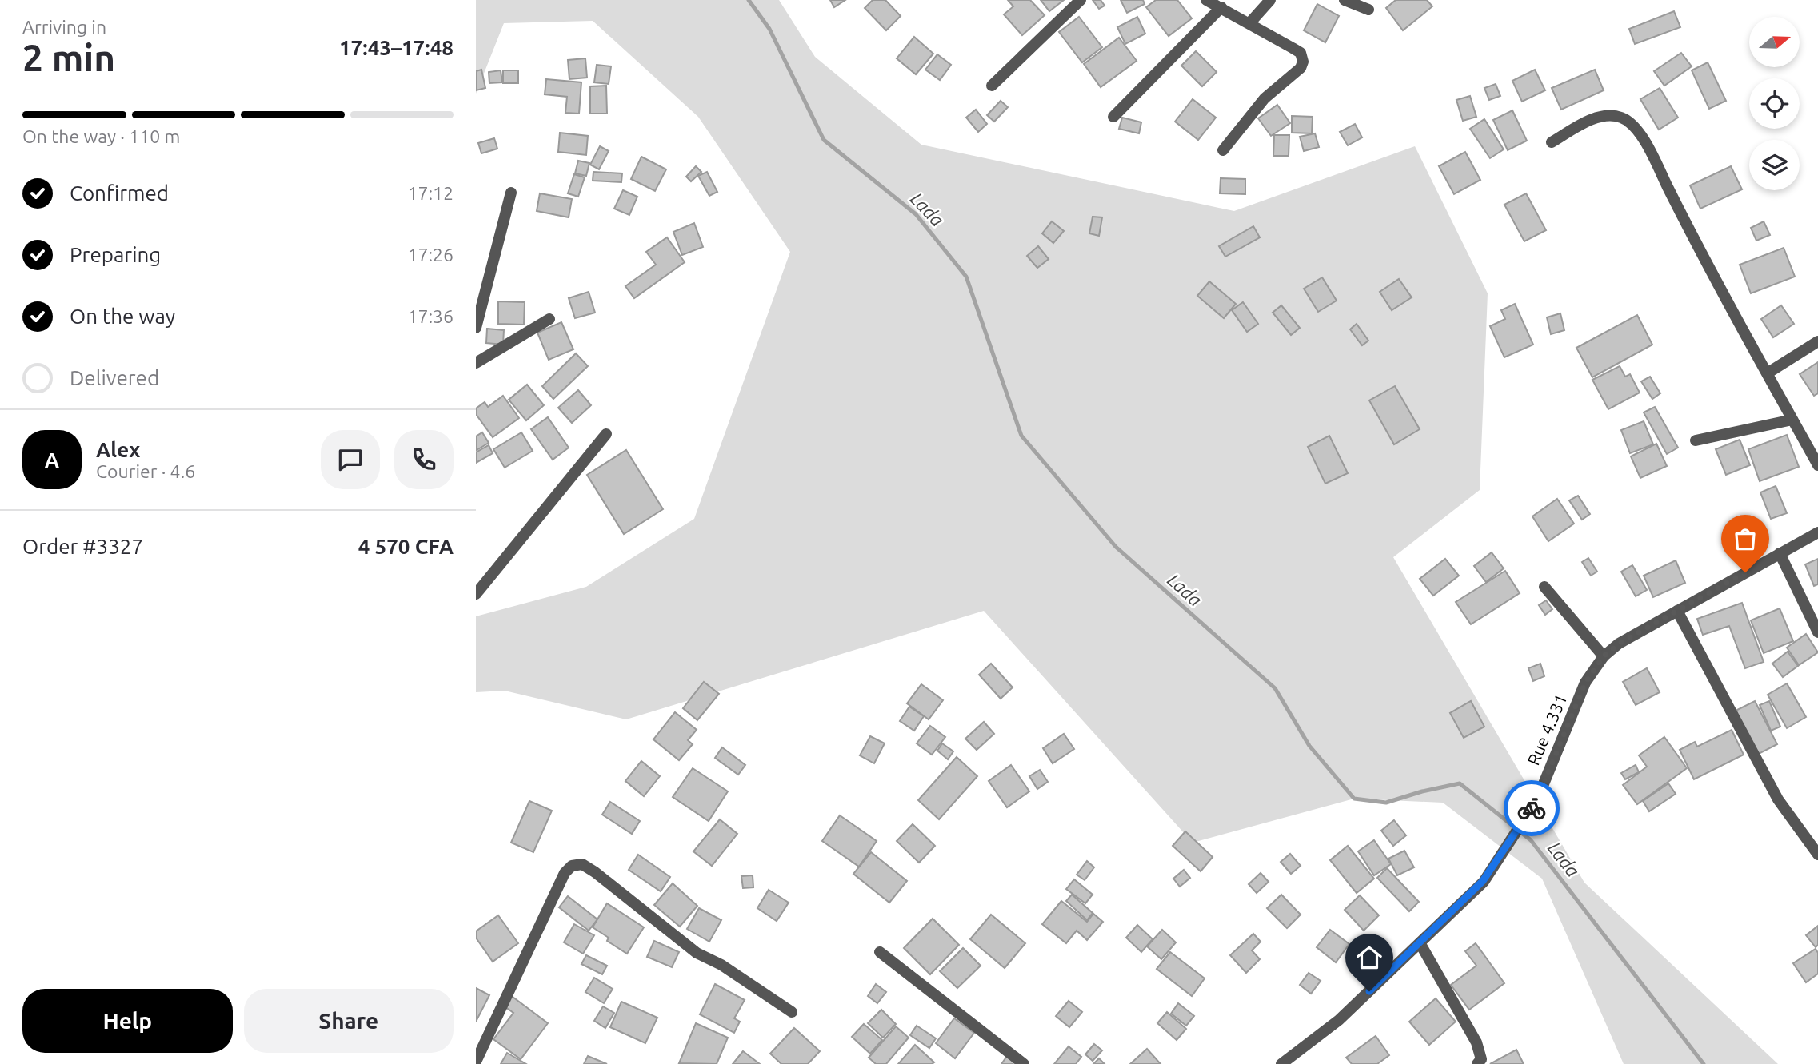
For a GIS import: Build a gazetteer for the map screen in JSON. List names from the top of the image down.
{
  "streets": {
    "street": ["Rue 4.331"]
  },
  "water": ["Lada"],
  "north": "right",
  "page": {
    "heading": ["2 min", "Arriving in", "17:43–17:48"],
    "panel": [
      "Alex",
      "Courier · 4.6",
      "Order #3327",
      "4 570 CFA"
    ],
    "bar": "On the way · 110 m",
    "list": [
      ["Confirmed", "17:12"],
      ["Preparing", "17:26"],
      ["On the way", "17:36"],
      "Delivered"
    ],
    "round": "A",
    "buttons": ["Help", "Share"]
  }
}
